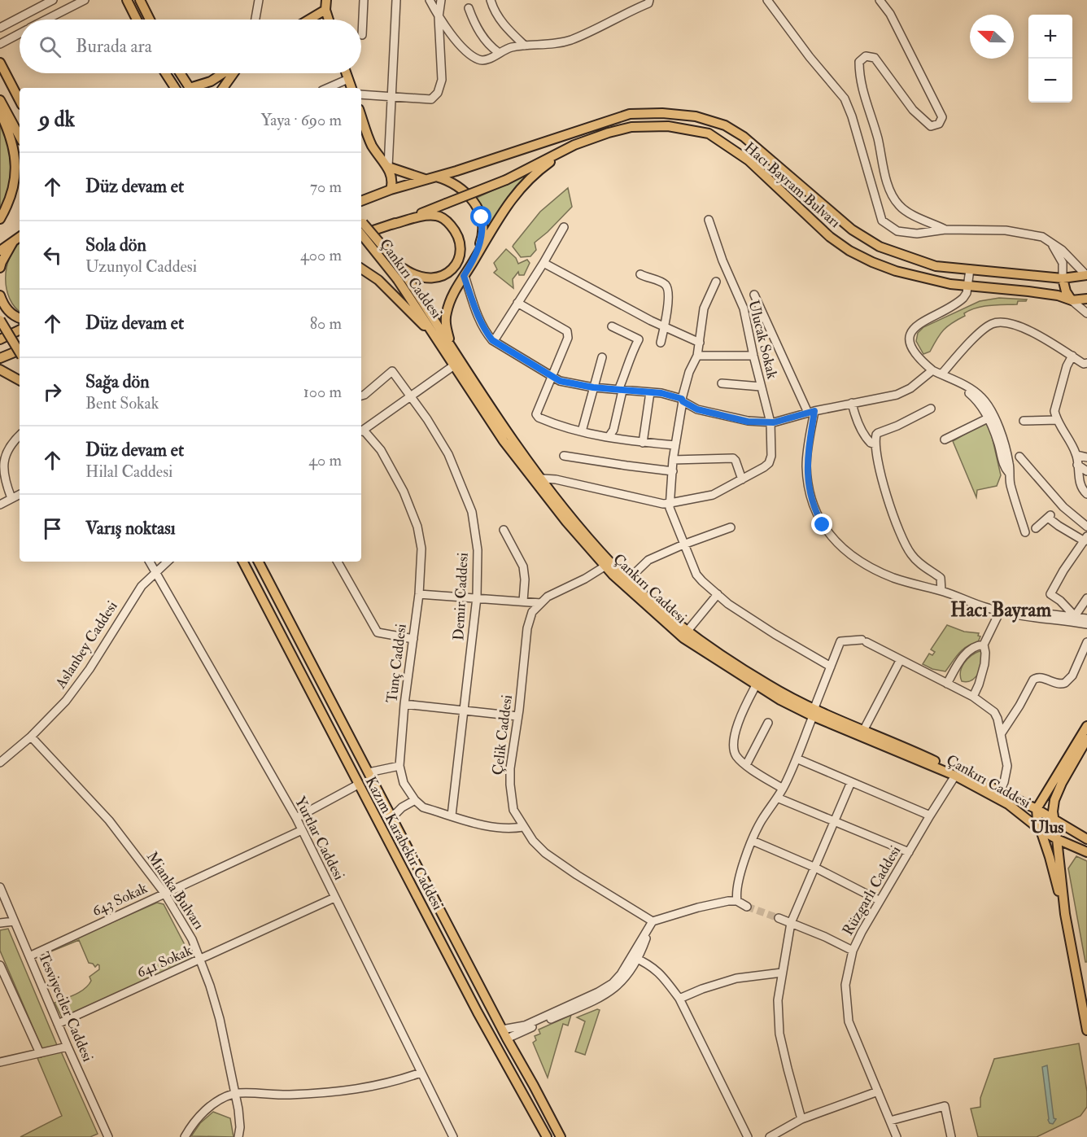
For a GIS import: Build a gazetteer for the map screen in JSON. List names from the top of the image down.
{
  "streets": {
    "main road": ["Hacı Bayram Bulvarı", "Çankırı Caddesi", "Kazım Karabekir Caddesi"],
    "street": [
      "Ulucak Sokak",
      "Demir Caddesi",
      "Aslanbey Caddesi",
      "Tunç Caddesi",
      "Çelik Caddesi",
      "Yurtlar Caddesi",
      "Mianka Bulvarı",
      "Rüzgarlı Caddesi",
      "643 Sokak",
      "641 Sokak",
      "Tesviyeciler Caddesi"
    ]
  },
  "crossings": [
    ["Hacı Bayram Bulvarı", "Çankırı Caddesi"],
    ["Çankırı Caddesi", "Rüzgarlı Caddesi"],
    ["Aslanbey Caddesi", "Yurtlar Caddesi"],
    ["Aslanbey Caddesi", "Mianka Bulvarı"],
    ["Yurtlar Caddesi", "643 Sokak"],
    ["Yurtlar Caddesi", "641 Sokak"],
    ["Mianka Bulvarı", "643 Sokak"],
    ["Mianka Bulvarı", "641 Sokak"],
    ["643 Sokak", "Tesviyeciler Caddesi"],
    ["641 Sokak", "Tesviyeciler Caddesi"]
  ],
  "districts": ["Hacı Bayram", "Ulus"],
  "north": "left",
  "page": {
    "map_buttons": ["+", "−"],
    "search": "Burada ara",
    "heading": ["9 dk", "Yaya · 690 m"],
    "list": [
      ["Düz devam et", "70 m"],
      ["Sola dön", "Uzunyol Caddesi", "400 m"],
      ["Düz devam et", "80 m"],
      ["Sağa dön", "Bent Sokak", "100 m"],
      ["Düz devam et", "Hilal Caddesi", "40 m"],
      "Varış noktası"
    ]
  }
}
